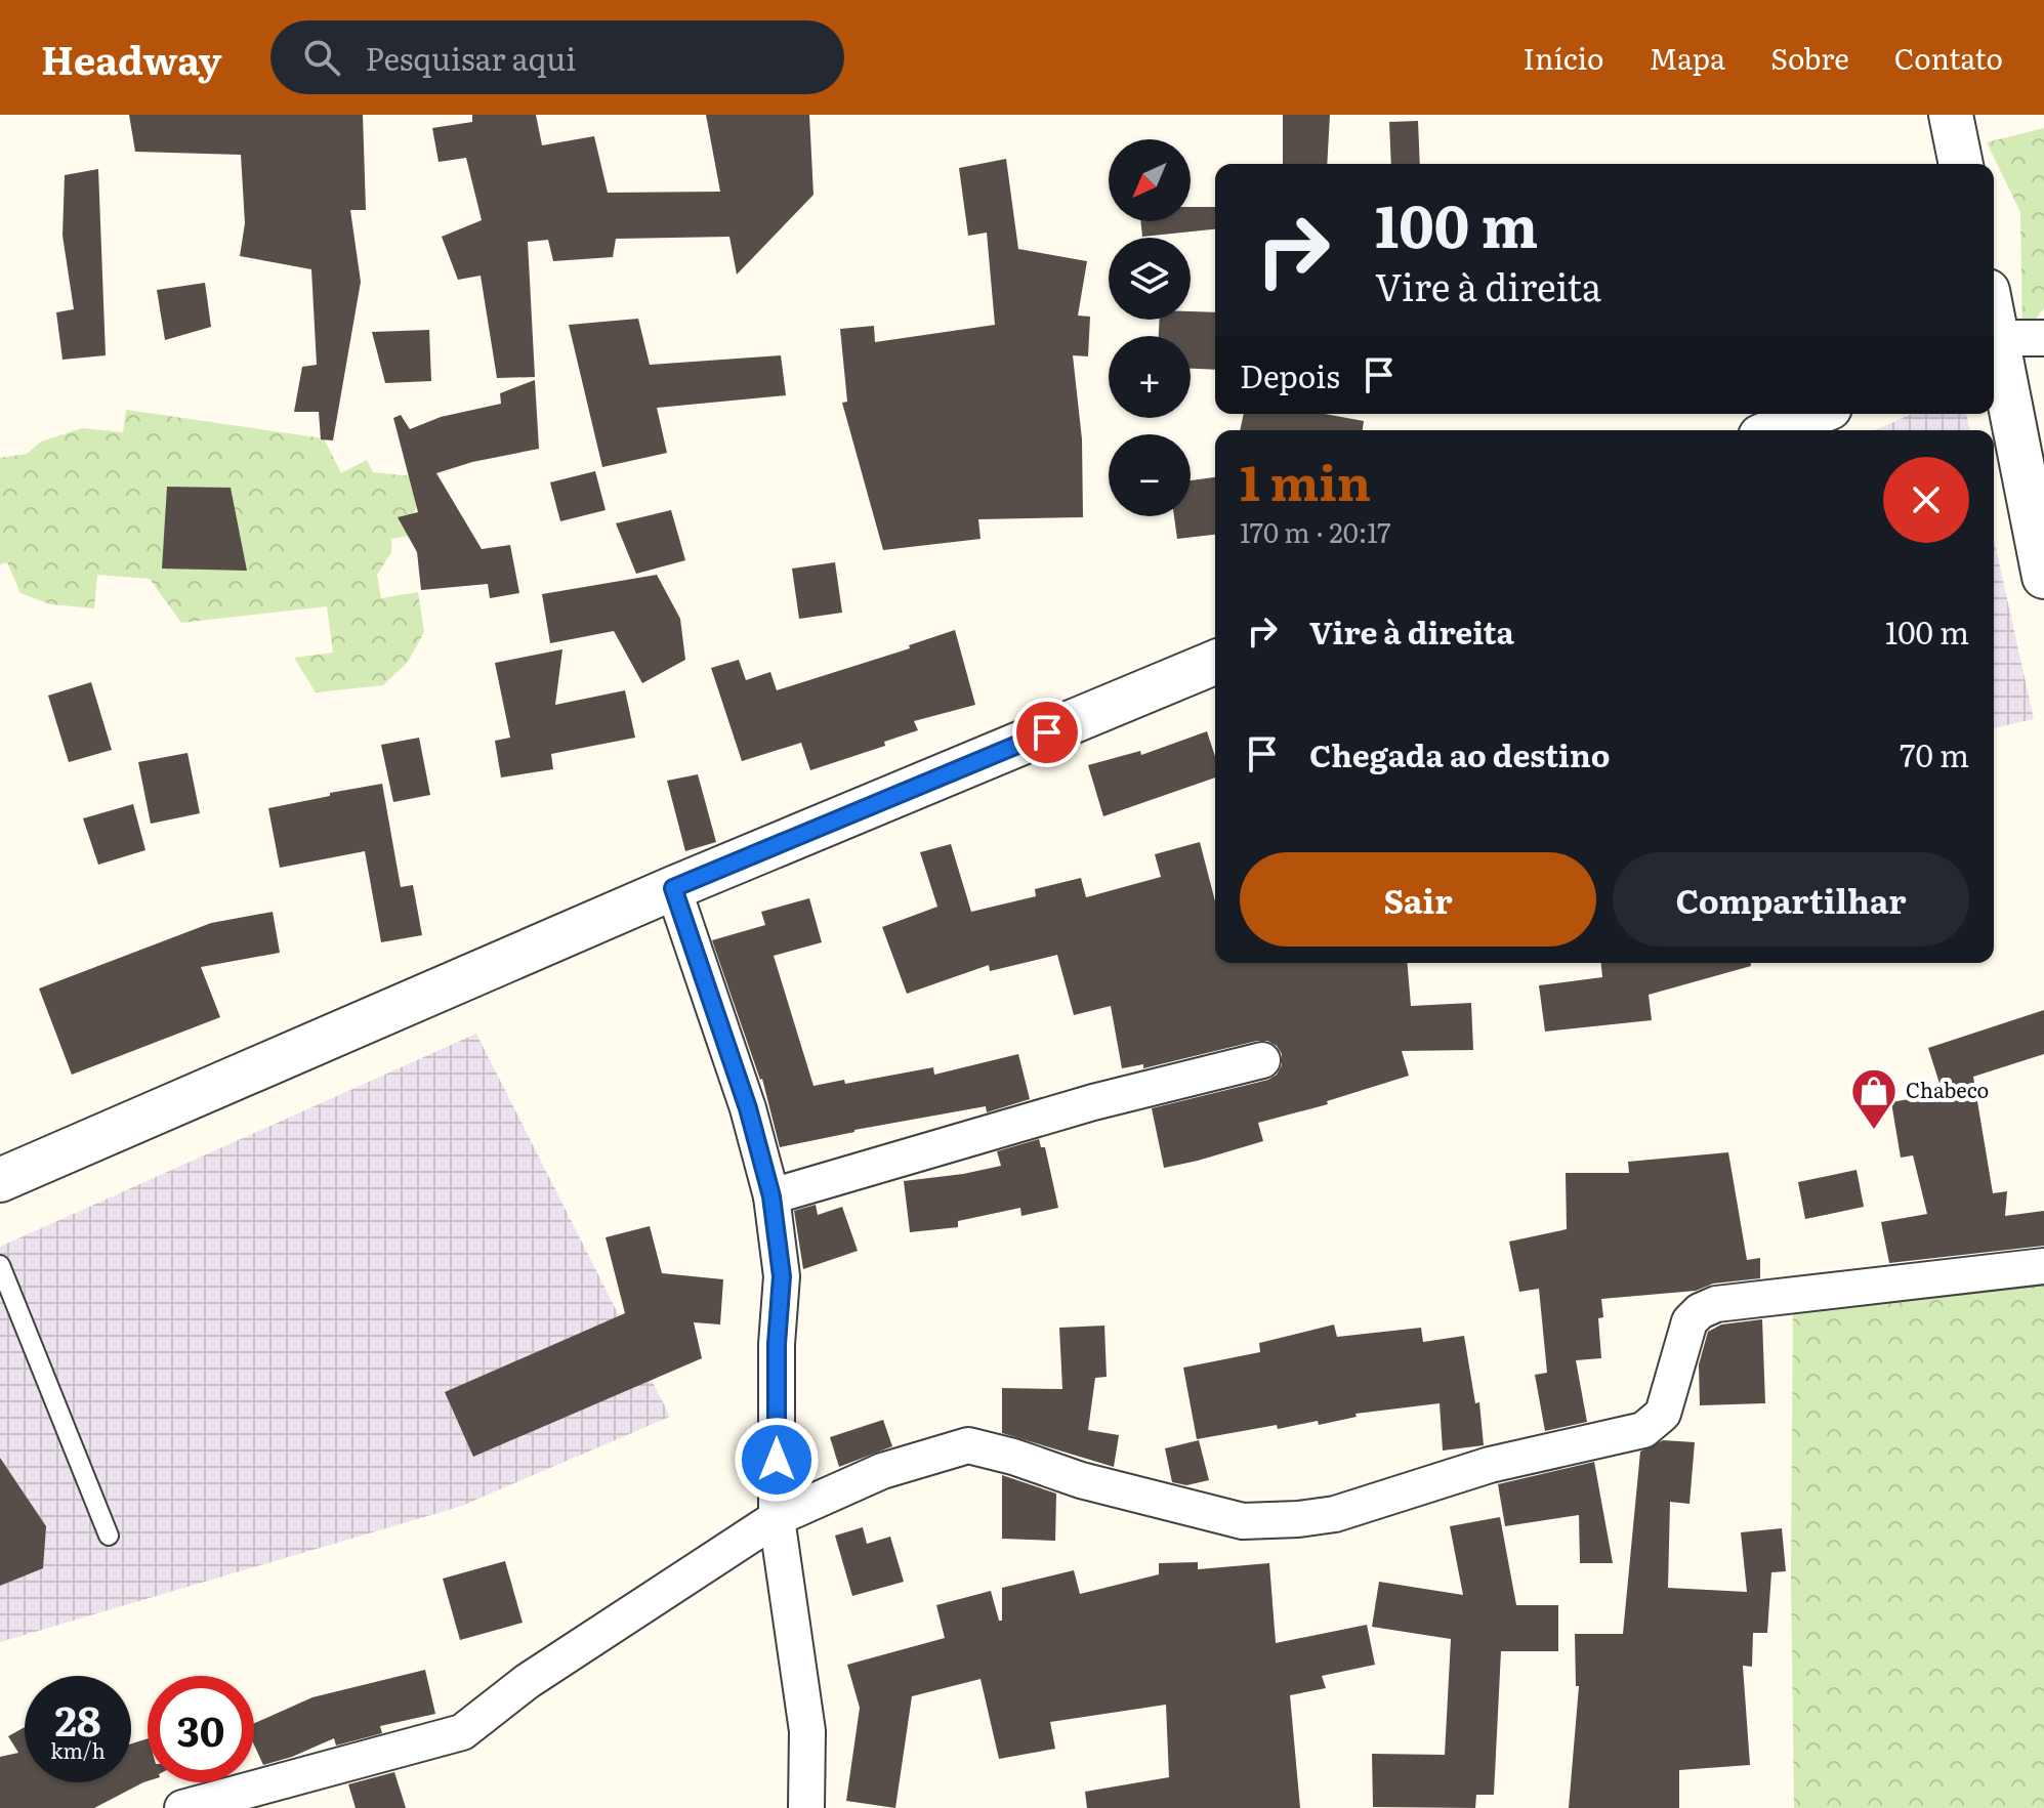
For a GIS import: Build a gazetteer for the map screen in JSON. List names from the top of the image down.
{
  "places": {
    "shop": ["Chabeco"]
  },
  "north": "bottom left",
  "page": {
    "header": "Headway",
    "search": "Pesquisar aqui",
    "nav": [
      "Início",
      "Mapa",
      "Sobre",
      "Contato"
    ],
    "map_buttons": ["+", "−"],
    "turn": ["100 m", "Vire à direita"],
    "then": "Depois",
    "heading": ["1 min", "170 m · 20:17"],
    "list": [
      {
        "name": "Vire à direita",
        "value": "100 m"
      },
      {
        "name": "Chegada ao destino",
        "value": "70 m"
      }
    ],
    "buttons": ["Sair", "Compartilhar"],
    "speed": "28 km/h",
    "limit": "30"
  }
}
